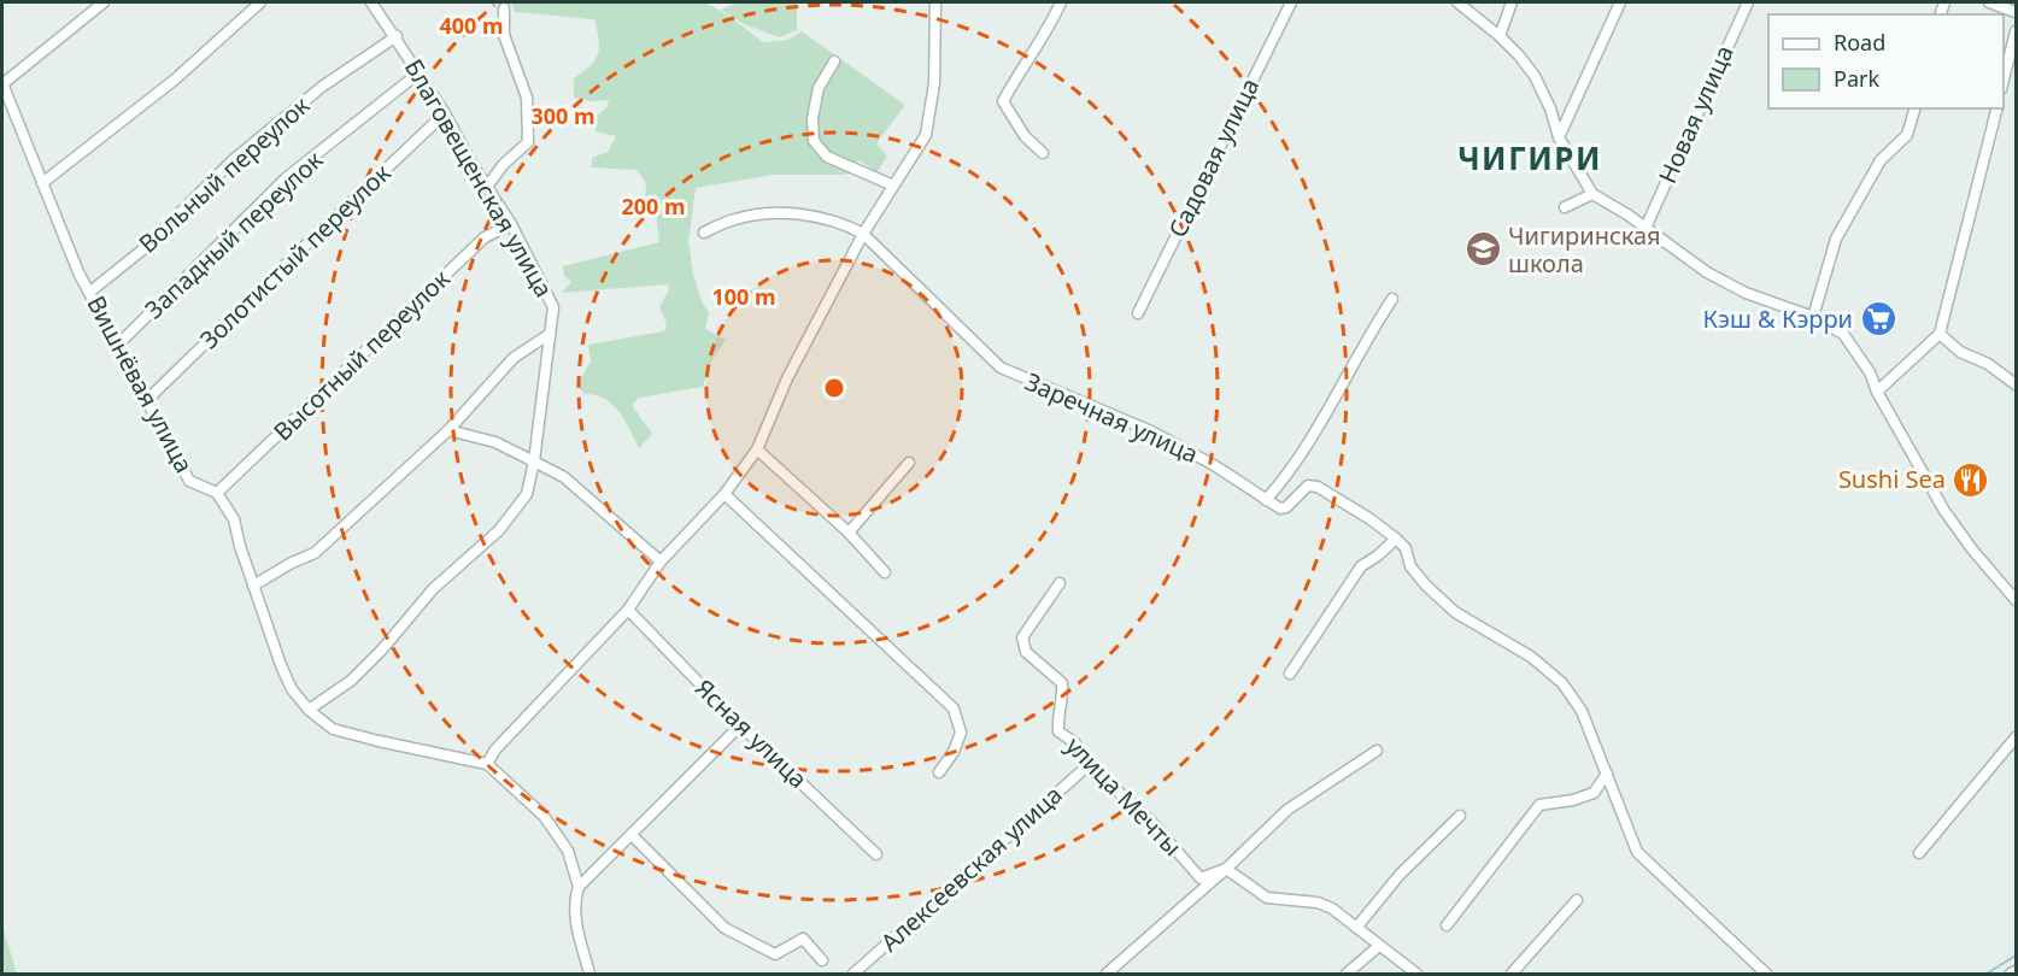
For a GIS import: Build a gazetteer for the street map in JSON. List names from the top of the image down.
{
  "streets": {
    "street": [
      "Новая улица",
      "Садовая улица",
      "Вольный переулок",
      "Благовещенская улица",
      "Западный переулок",
      "Золотистый переулок",
      "Высотный переулок",
      "Вишнёвая улица",
      "Заречная улица",
      "Ясная улица",
      "улица Мечты",
      "Алексеевская улица"
    ]
  },
  "crossings": [
    ["Вольный переулок", "Благовещенская улица"],
    ["Вольный переулок", "Вишнёвая улица"],
    ["Благовещенская улица", "Западный переулок"],
    ["Благовещенская улица", "Золотистый переулок"],
    ["Благовещенская улица", "Высотный переулок"],
    ["Благовещенская улица", "Вишнёвая улица"],
    ["Западный переулок", "Вишнёвая улица"],
    ["Золотистый переулок", "Вишнёвая улица"],
    ["Высотный переулок", "Вишнёвая улица"],
    ["улица Мечты", "Алексеевская улица"]
  ],
  "districts": ["ЧИГИРИ"],
  "places": {
    "school or university": ["Чигиринская школа"],
    "supermarket": ["Кэш & Кэрри"],
    "restaurant": ["Sushi Sea"]
  },
  "legend": ["Road", "Park"],
  "rings": [
    "400 m",
    "300 m",
    "200 m",
    "100 m"
  ]
}
